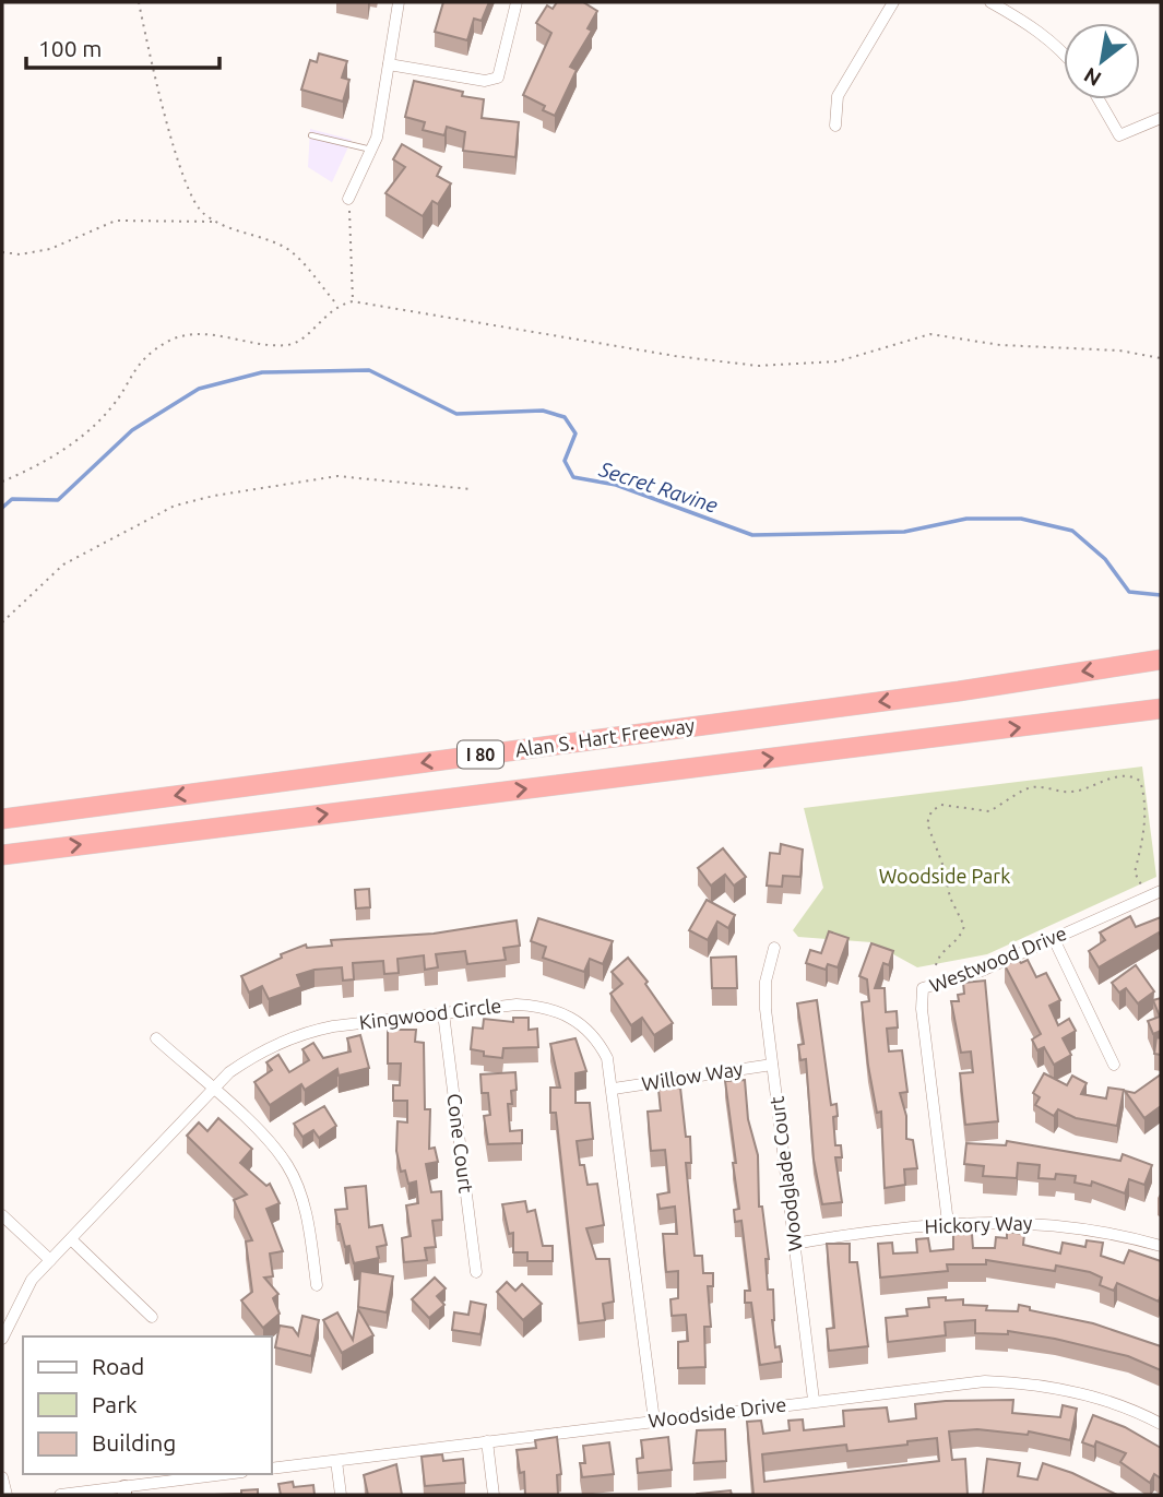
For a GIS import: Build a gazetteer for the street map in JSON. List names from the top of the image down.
{
  "streets": {
    "highway": ["Alan S. Hart Freeway", "I 80"],
    "street": [
      "Westwood Drive",
      "Kingwood Circle",
      "Willow Way",
      "Cone Court",
      "Woodglade Court",
      "Hickory Way",
      "Woodside Drive"
    ]
  },
  "crossings": [
    ["Westwood Drive", "Hickory Way"],
    ["Kingwood Circle", "Willow Way"],
    ["Kingwood Circle", "Cone Court"],
    ["Kingwood Circle", "Woodside Drive"],
    ["Willow Way", "Woodglade Court"],
    ["Woodglade Court", "Hickory Way"],
    ["Woodglade Court", "Woodside Drive"]
  ],
  "water": ["Secret Ravine"],
  "parks": ["Woodside Park"],
  "legend": ["Road", "Park", "Building"],
  "scale_bar": "100 m",
  "north": "bottom left"
}
